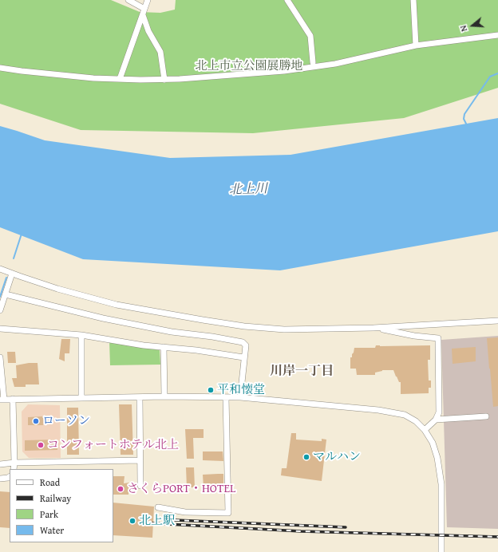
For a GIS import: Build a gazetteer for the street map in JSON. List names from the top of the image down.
{
  "districts": ["川岸一丁目"],
  "water": ["北上川"],
  "parks": ["北上市立公園展勝地"],
  "places": [
    "平和懐堂",
    "ローソン",
    "コンフォートホテル北上",
    "マルハン",
    "さくらPORT・HOTEL",
    "北上駅"
  ],
  "legend": [
    "Road",
    "Railway",
    "Park",
    "Water"
  ],
  "north": "left"
}
